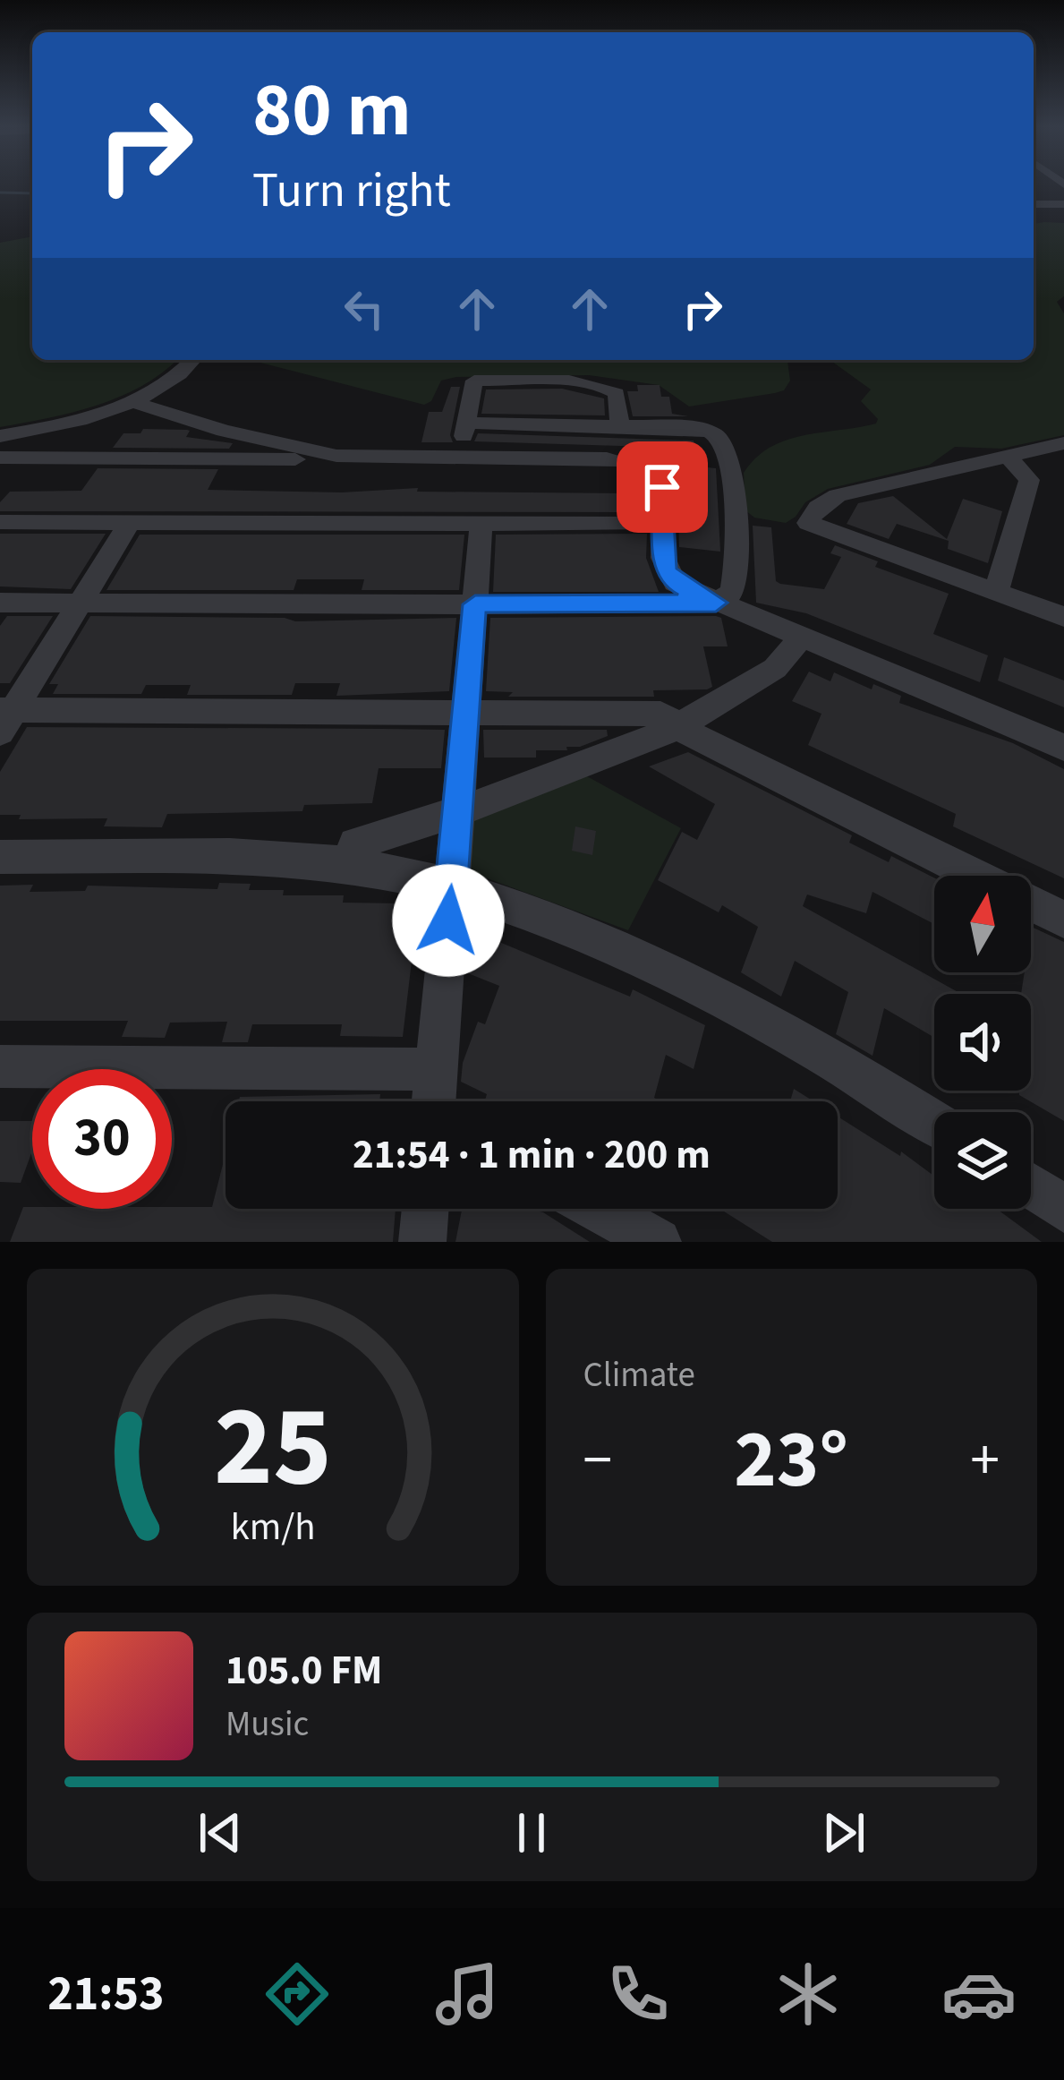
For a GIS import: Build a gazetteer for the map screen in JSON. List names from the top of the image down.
{
  "north": "top",
  "page": {
    "turn": ["80 m", "Turn right"],
    "limit": "30",
    "trip": "21:54 · 1 min · 200 m",
    "tile": "Climate",
    "heat": ["−", "23°", "+"],
    "song": ["105.0 FM", "Music"],
    "tabs": "21:53",
    "gauge": ["25", "km/h"]
  }
}
